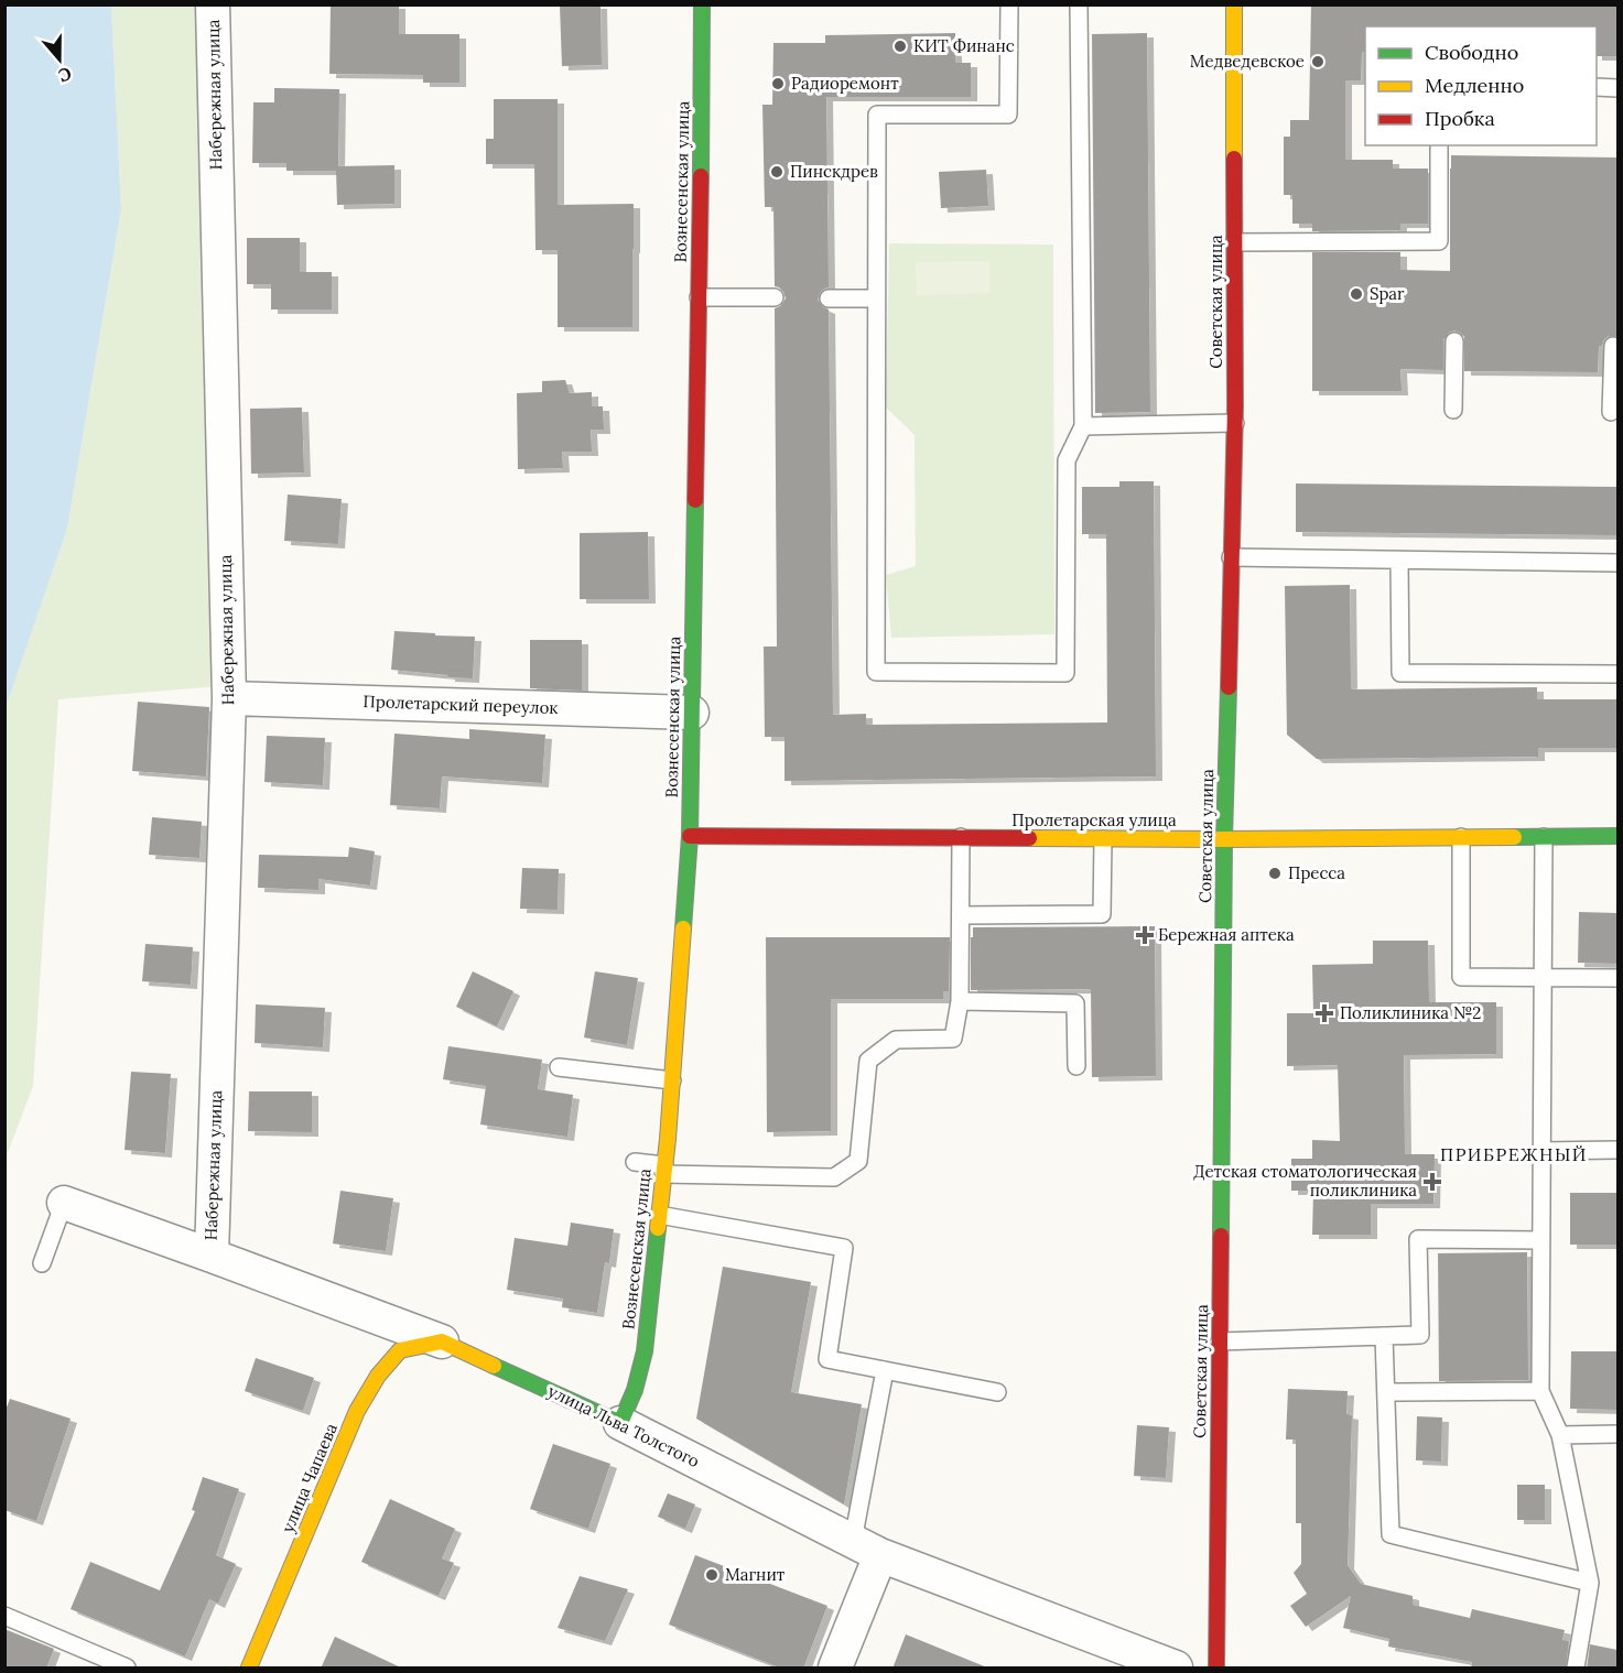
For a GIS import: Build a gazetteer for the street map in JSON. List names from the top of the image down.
{
  "streets": {
    "street": [
      "Набережная улица",
      "Вознесенская улица",
      "Советская улица",
      "Пролетарский переулок",
      "Пролетарская улица",
      "улица Льва Толстого",
      "улица Чапаева"
    ]
  },
  "crossings": [
    ["Набережная улица", "Пролетарский переулок"],
    ["Набережная улица", "улица Льва Толстого"],
    ["Вознесенская улица", "Пролетарский переулок"],
    ["Вознесенская улица", "Пролетарская улица"],
    ["Вознесенская улица", "улица Льва Толстого"],
    ["Советская улица", "Пролетарская улица"],
    ["улица Льва Толстого", "улица Чапаева"]
  ],
  "districts": ["ПРИБРЕЖНЫЙ"],
  "places": {
    "other": [
      "КИТ Финанс",
      "Медведевское",
      "Радиоремонт",
      "Пинскдрев",
      "Spar",
      "Пресса",
      "Магнит"
    ],
    "health": ["Бережная аптека", "Поликлиника №2", "Детская стоматологическая поликлиника"]
  },
  "legend": ["Свободно", "Медленно", "Пробка"],
  "north": "bottom"
}
